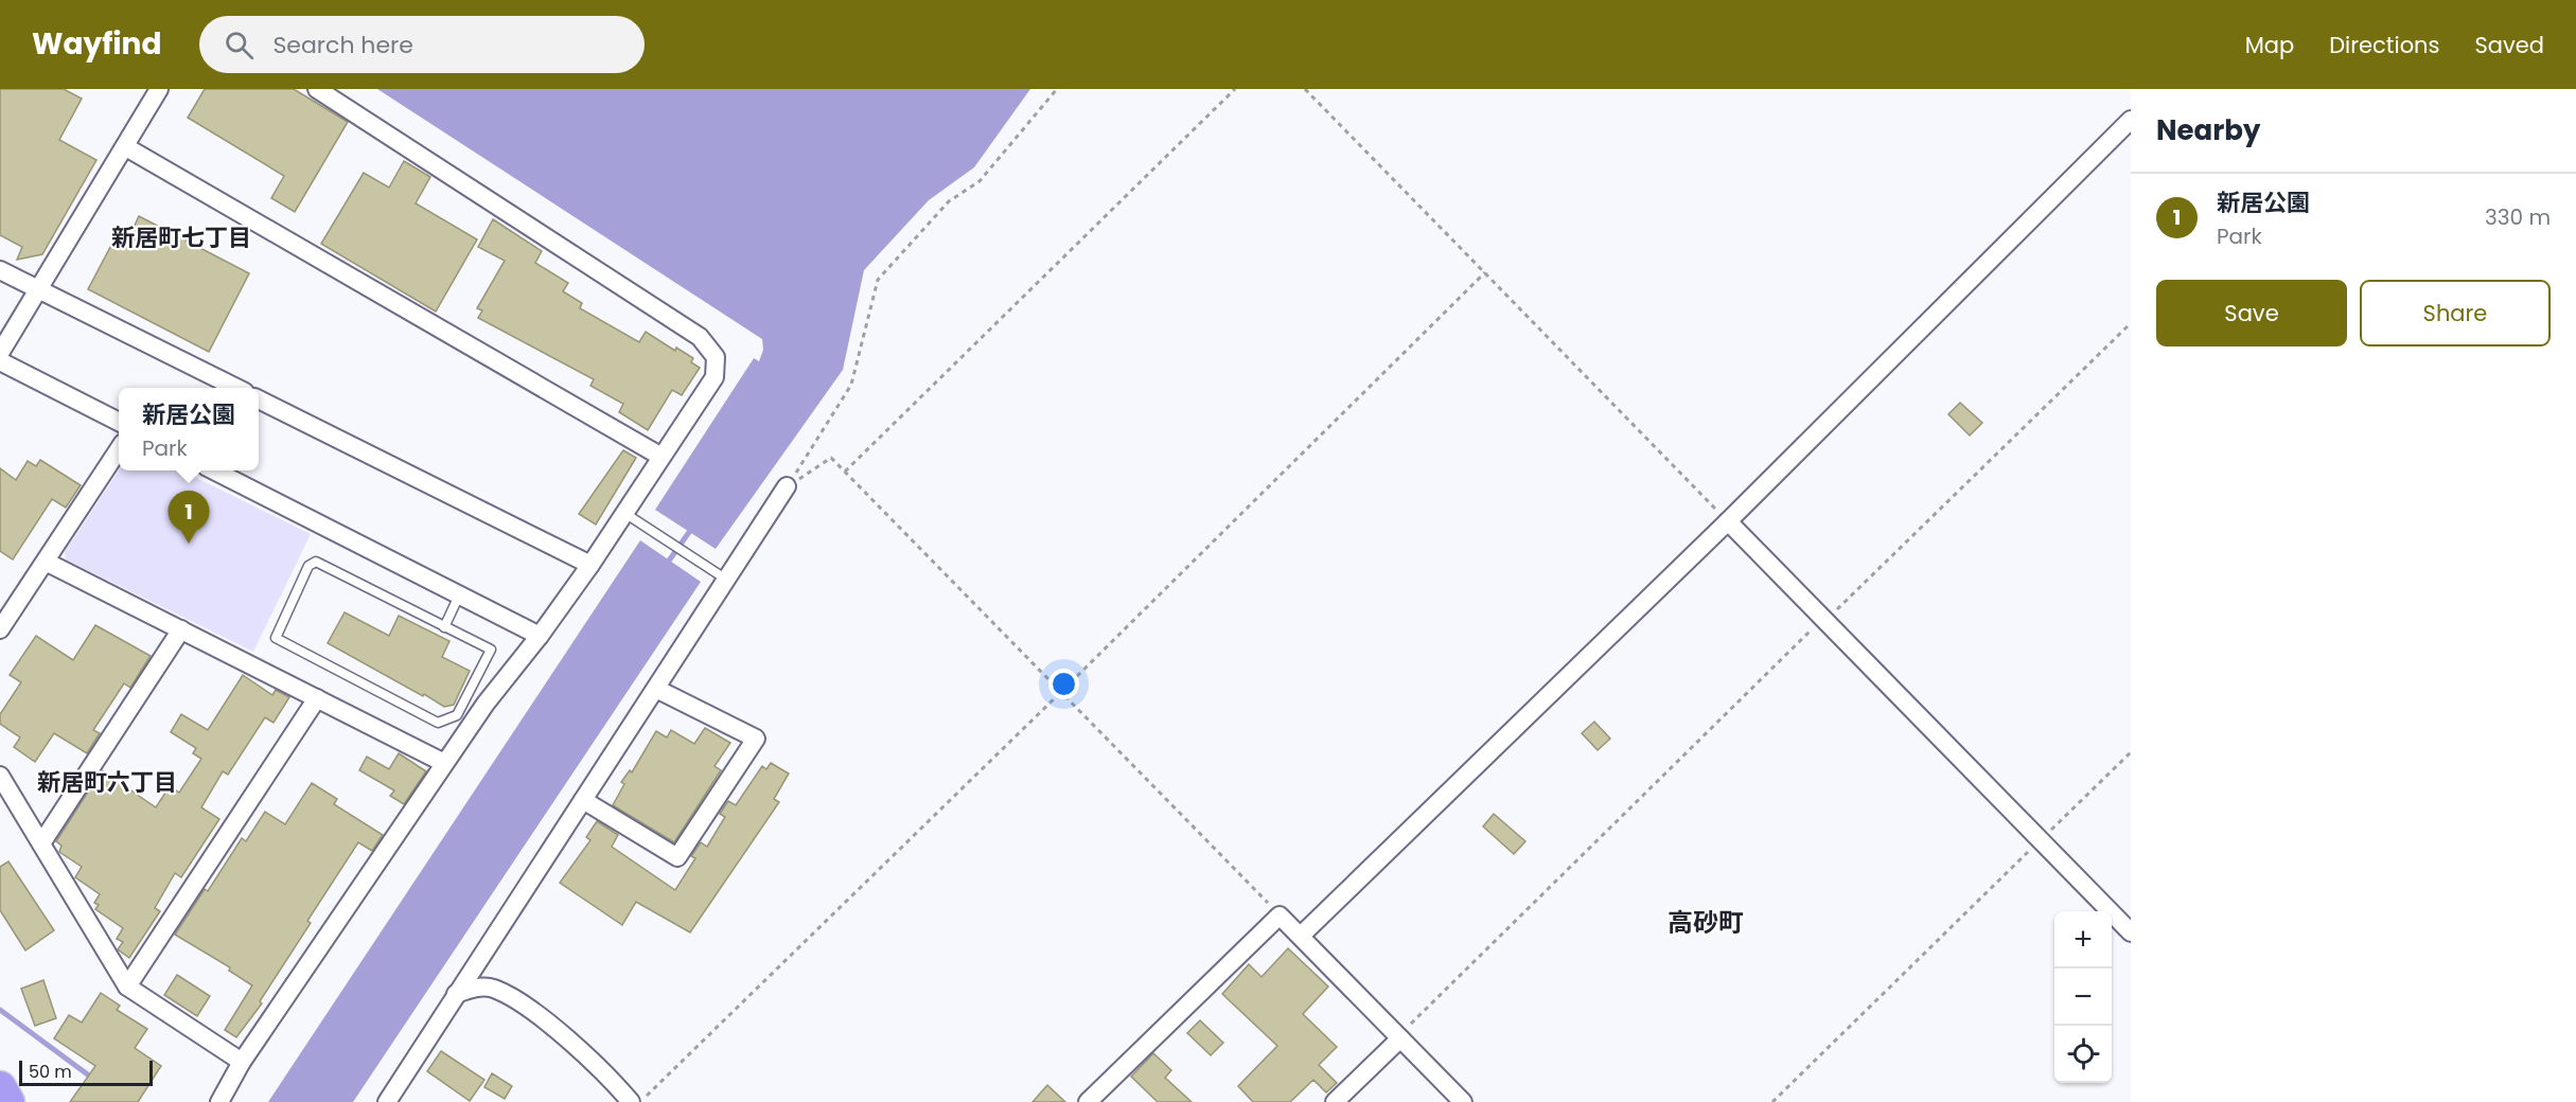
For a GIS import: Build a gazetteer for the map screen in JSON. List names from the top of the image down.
{
  "districts": ["新居町七丁目", "新居町六丁目", "高砂町"],
  "scale_bar": "50 m",
  "page": {
    "header": "Wayfind",
    "search": "Search here",
    "nav": ["Map", "Directions", "Saved"],
    "heading": "Nearby",
    "list": [
      {
        "mark": "1",
        "name": "新居公園",
        "note": "Park",
        "value": "330 m"
      }
    ],
    "buttons": ["Save", "Share"],
    "popup": ["新居公園", "Park"],
    "pins": "1",
    "map_buttons": ["+", "−"],
    "scale": "50 m"
  }
}
